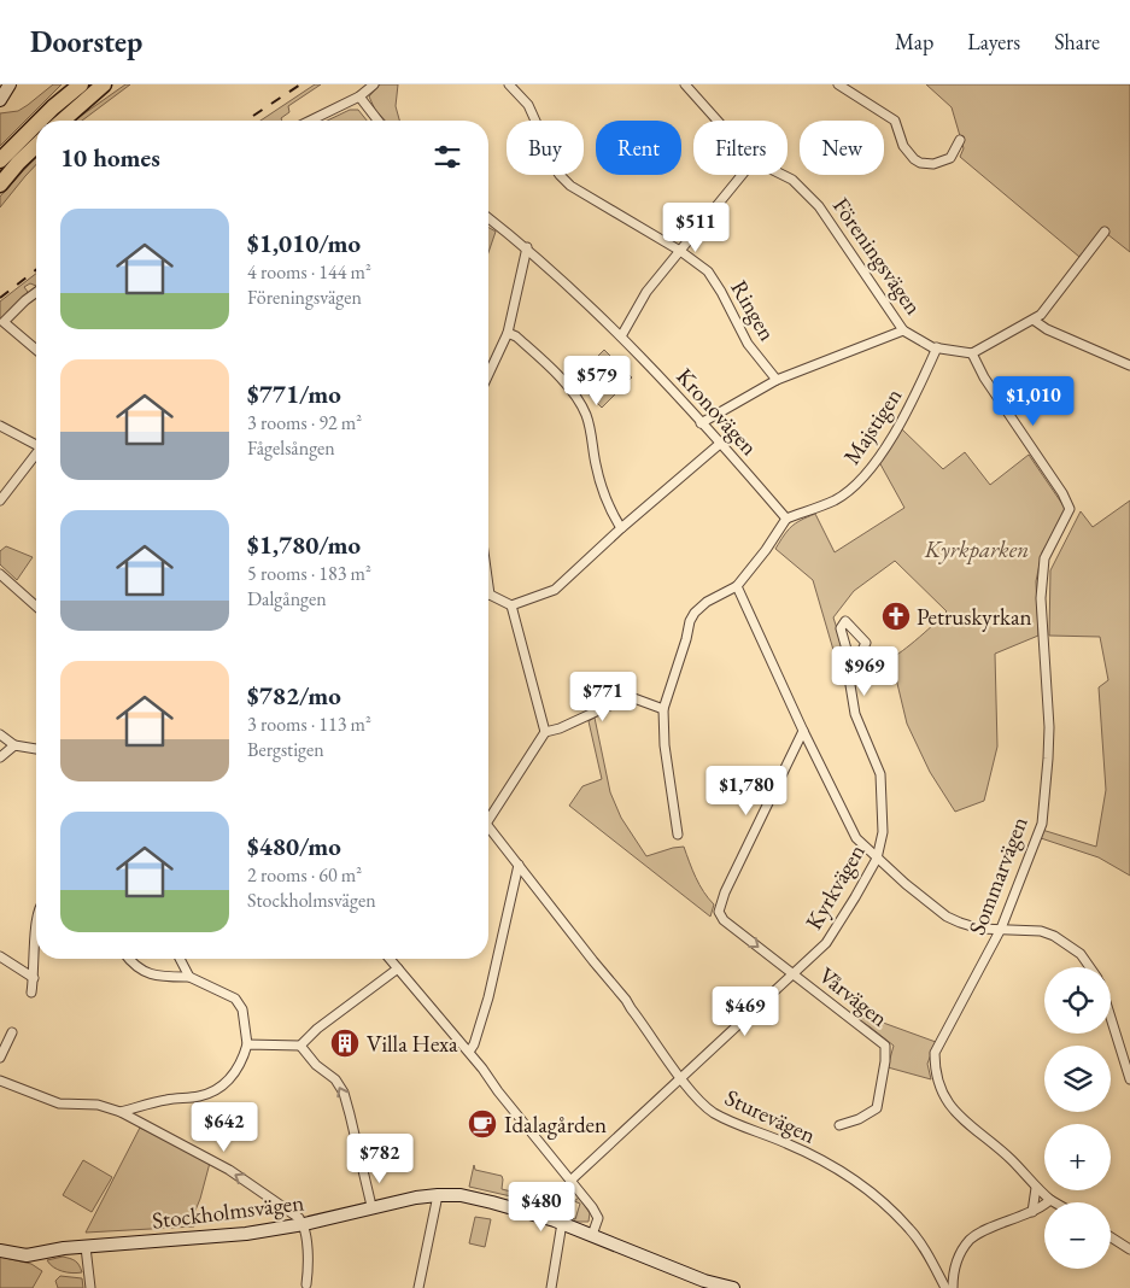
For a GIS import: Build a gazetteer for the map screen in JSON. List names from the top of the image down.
{
  "streets": {
    "street": [
      "Föreningsvägen",
      "Ringen",
      "Kronovägen",
      "Majstigen",
      "Sommarvägen",
      "Kyrkvägen",
      "Vårvägen",
      "Sturevägen",
      "Stockholmsvägen"
    ]
  },
  "crossings": [
    ["Föreningsvägen", "Majstigen"],
    ["Föreningsvägen", "Sommarvägen"],
    ["Kronovägen", "Majstigen"],
    ["Kyrkvägen", "Vårvägen"],
    ["Kyrkvägen", "Sturevägen"]
  ],
  "one_way": ["Vårvägen"],
  "parks": ["Kyrkparken"],
  "places": {
    "church": ["Petruskyrkan"],
    "building": ["Villa Hexa"],
    "cafe": ["Idalagården"]
  },
  "page": {
    "header": "Doorstep",
    "nav": ["Map", "Layers", "Share"],
    "chip": [
      "Buy",
      "Rent",
      "Filters",
      "New"
    ],
    "heading": "10 homes",
    "list": [
      {
        "name": "$1,010/mo",
        "note": "4 rooms · 144 m² · Föreningsvägen"
      },
      {
        "name": "$771/mo",
        "note": "3 rooms · 92 m² · Fågelsången"
      },
      {
        "name": "$1,780/mo",
        "note": "5 rooms · 183 m² · Dalgången"
      },
      {
        "name": "$782/mo",
        "note": "3 rooms · 113 m² · Bergstigen"
      },
      {
        "name": "$480/mo",
        "note": "2 rooms · 60 m² · Stockholmsvägen"
      }
    ],
    "price": [
      "$511",
      "$579",
      "$1,010",
      "$969",
      "$771",
      "$1,780",
      "$469",
      "$642",
      "$782",
      "$480"
    ],
    "map_buttons": ["+", "−"]
  }
}
